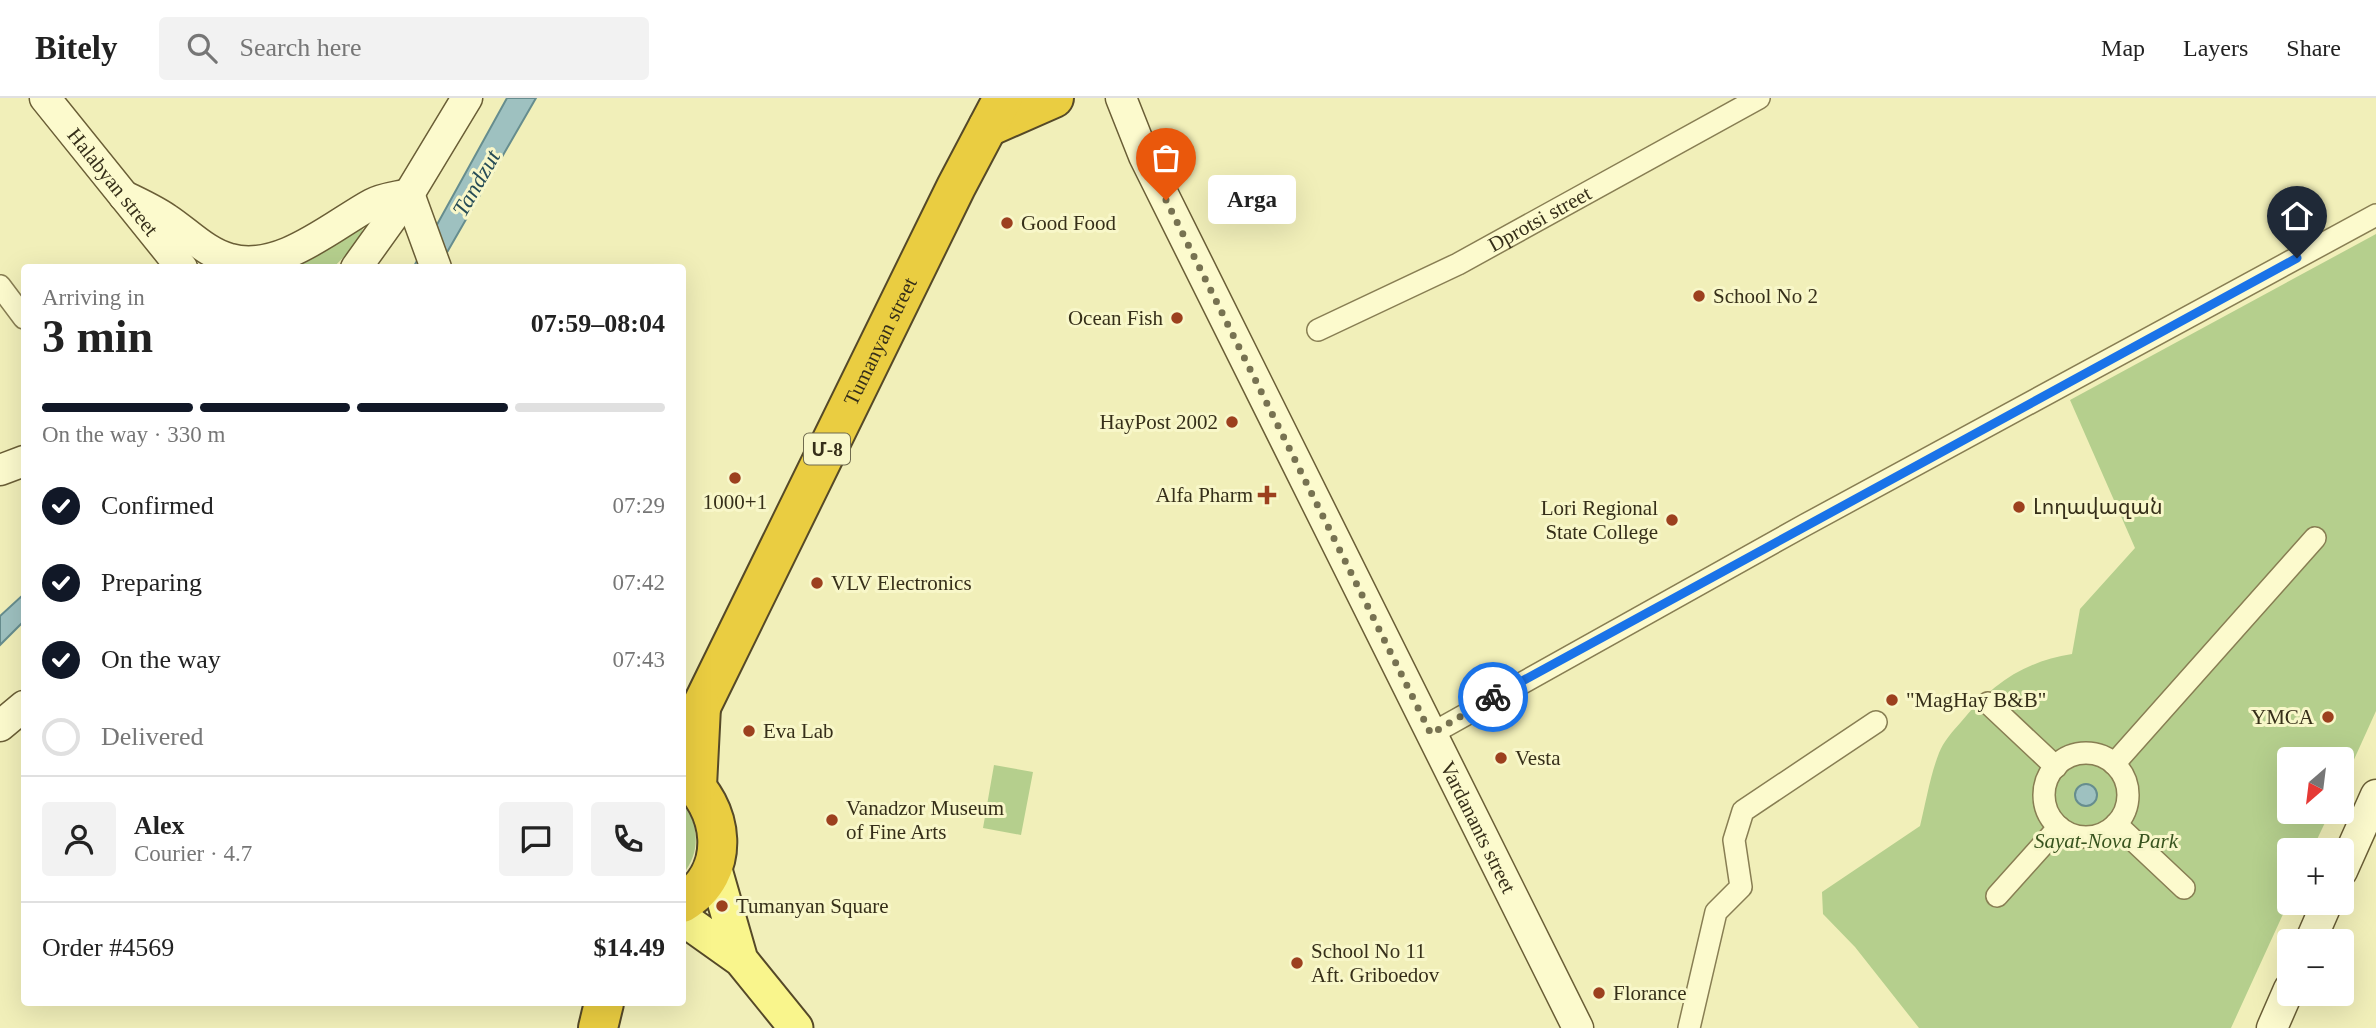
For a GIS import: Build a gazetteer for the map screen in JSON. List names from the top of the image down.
{
  "streets": {
    "highway": ["Tumanyan street", "Մ-8"],
    "street": ["Halabyan street", "Dprotsi street", "Vardanants street"]
  },
  "crossings": [
    ["Tumanyan street", "Մ-8"]
  ],
  "water": ["Tandzut"],
  "parks": ["Sayat-Nova Park"],
  "places": {
    "other": [
      "Arga",
      "Good Food",
      "School No 2",
      "Ocean Fish",
      "HayPost 2002",
      "1000+1",
      "Լողավազան",
      "Lori Regional State College",
      "VLV Electronics",
      "\"MagHay B&B\"",
      "YMCA",
      "Eva Lab",
      "Vesta",
      "Vanadzor Museum of Fine Arts",
      "Tumanyan Square",
      "School No 11 Aft. Griboedov",
      "Florance"
    ],
    "health": ["Alfa Pharm"]
  },
  "north": "bottom left",
  "page": {
    "header": "Bitely",
    "search": "Search here",
    "nav": ["Map", "Layers", "Share"],
    "bubble": "Arga",
    "heading": ["3 min", "Arriving in", "07:59–08:04"],
    "panel": [
      "Alex",
      "Courier · 4.7",
      "Order #4569",
      "$14.49"
    ],
    "bar": "On the way · 330 m",
    "list": [
      ["Confirmed", "07:29"],
      ["Preparing", "07:42"],
      ["On the way", "07:43"],
      "Delivered"
    ],
    "map_buttons": ["+", "−"]
  }
}
